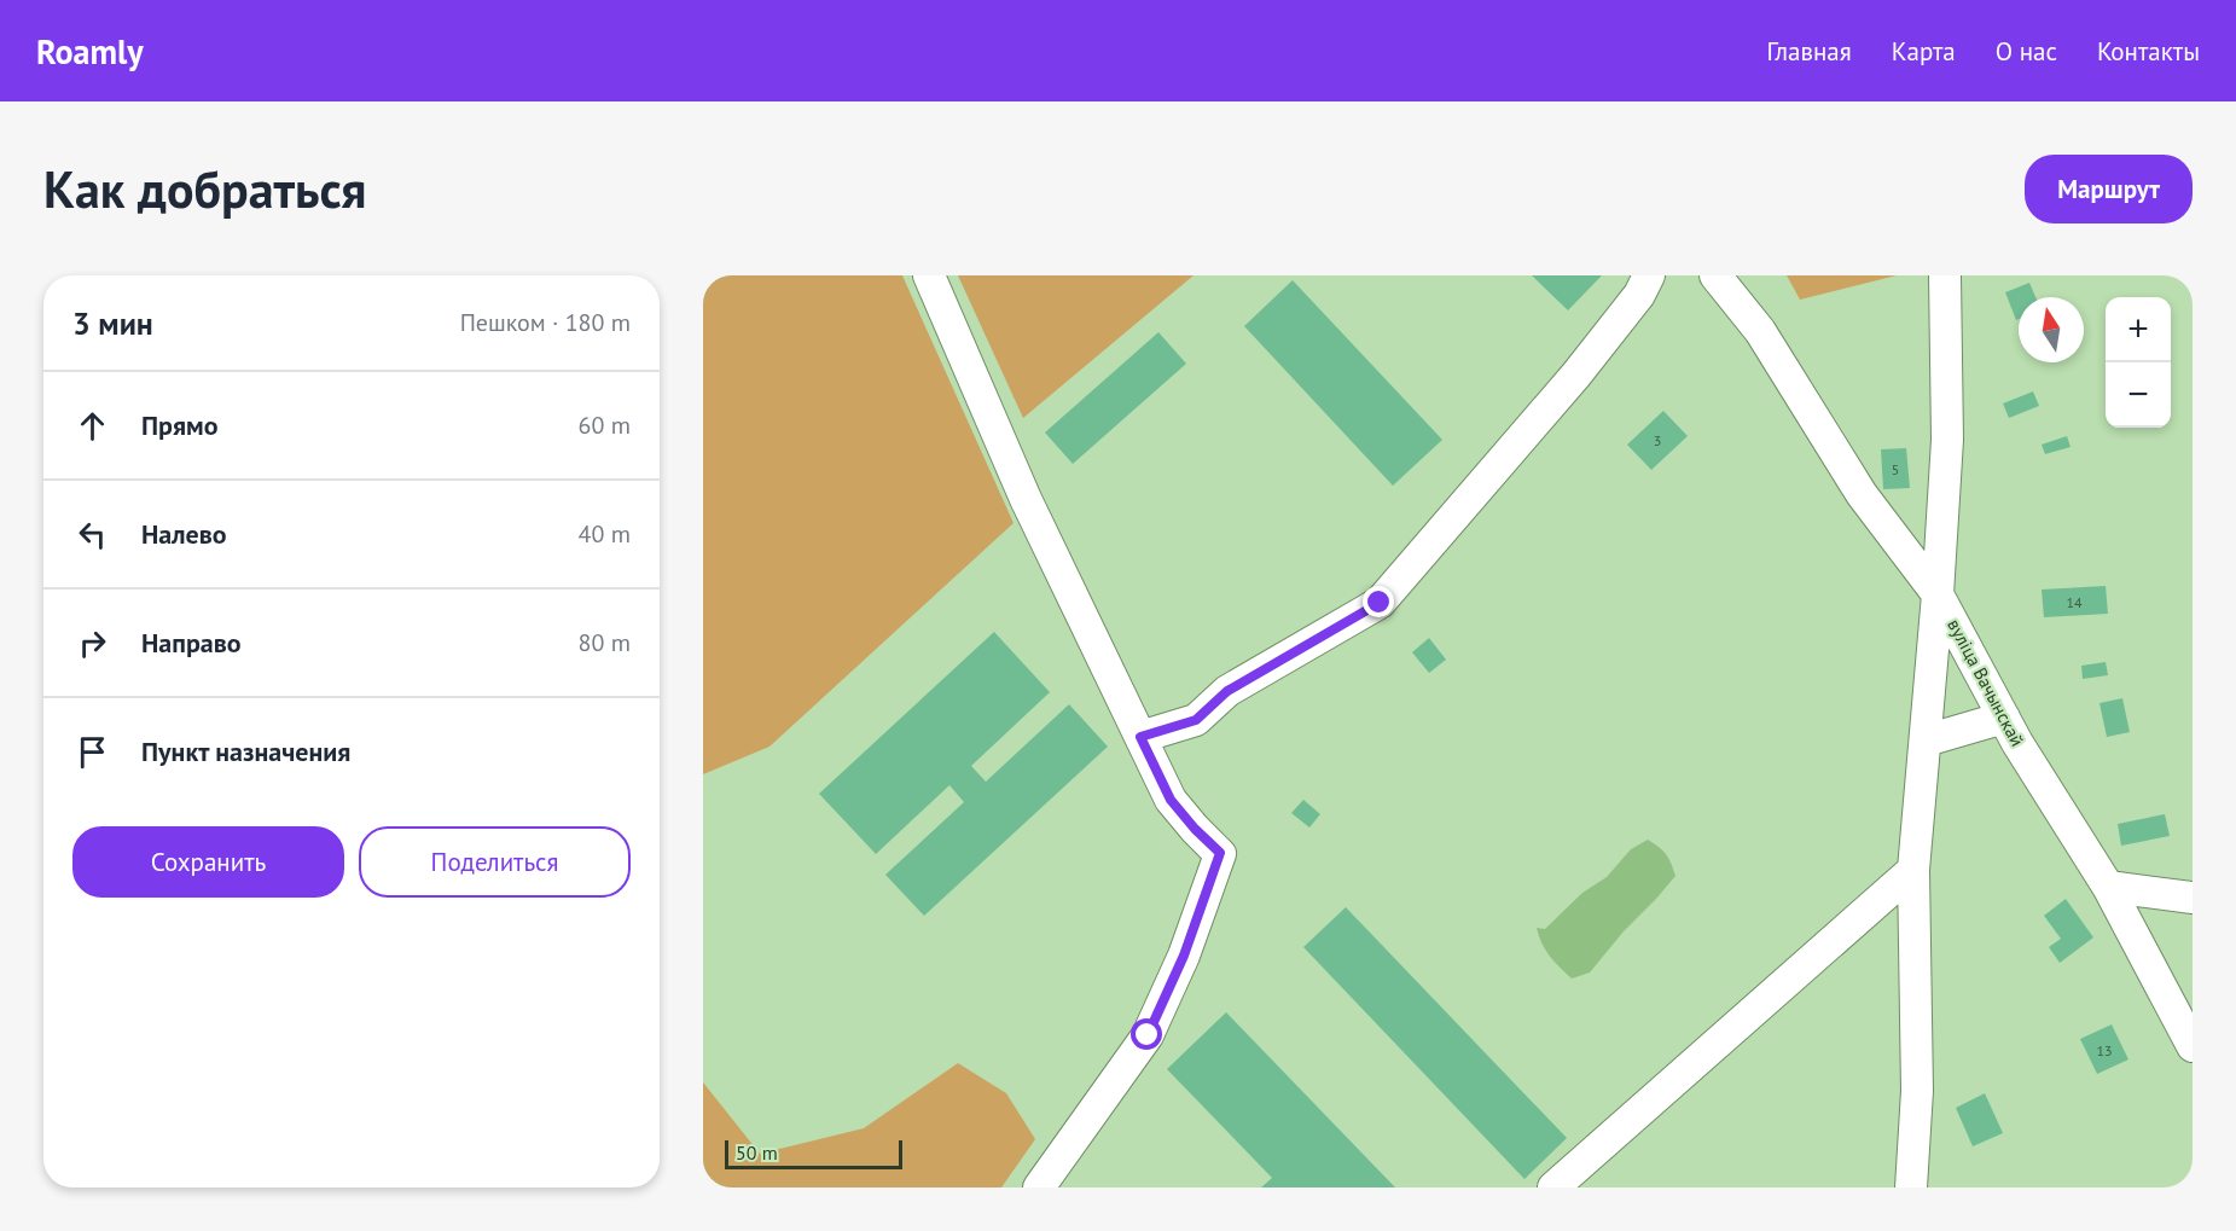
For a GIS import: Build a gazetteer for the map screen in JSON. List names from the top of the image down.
{
  "streets": {
    "street": ["вуліца Вачынскай"]
  },
  "house_numbers": [
    "3",
    "5",
    "14",
    "13"
  ],
  "scale_bar": "50 m",
  "north": "top",
  "page": {
    "header": "Roamly",
    "nav": [
      "Главная",
      "Карта",
      "О нас",
      "Контакты"
    ],
    "buttons": [
      "Маршрут",
      ["Сохранить", "Поделиться"]
    ],
    "title": "Как добраться",
    "heading": ["3 мин", "Пешком · 180 m"],
    "map_buttons": ["+", "−"],
    "list": [
      ["Прямо", "60 m"],
      ["Налево", "40 m"],
      ["Направо", "80 m"],
      "Пункт назначения"
    ],
    "scale": "50 m"
  }
}
